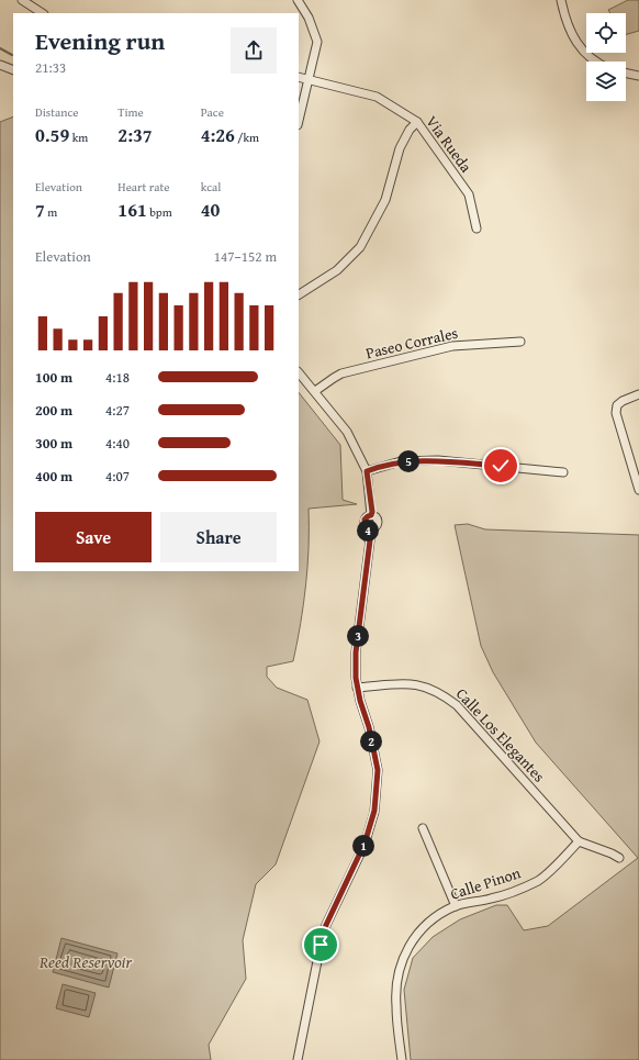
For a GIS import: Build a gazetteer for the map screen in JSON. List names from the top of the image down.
{
  "streets": {
    "street": [
      "Via Rueda",
      "Paseo Corrales",
      "Calle Los Elegantes",
      "Calle Pinon"
    ]
  },
  "crossings": [
    ["Calle Los Elegantes", "Calle Pinon"]
  ],
  "water": ["Reed Reservoir"],
  "page": {
    "heading": ["Evening run", "21:33"],
    "stats": [
      ["Distance", "0.59 km"],
      ["Time", "2:37"],
      ["Pace", "4:26 /km"],
      ["Elevation", "7 m"],
      ["Heart rate", "161 bpm"],
      ["kcal", "40"]
    ],
    "chart": ["Elevation", "147–152 m"],
    "list": [
      {
        "name": "100 m",
        "note": "4:18"
      },
      {
        "name": "200 m",
        "note": "4:27"
      },
      {
        "name": "300 m",
        "note": "4:40"
      },
      {
        "name": "400 m",
        "note": "4:07"
      }
    ],
    "pins": [
      "5",
      "4",
      "3",
      "2",
      "1"
    ],
    "buttons": ["Save", "Share"]
  }
}
